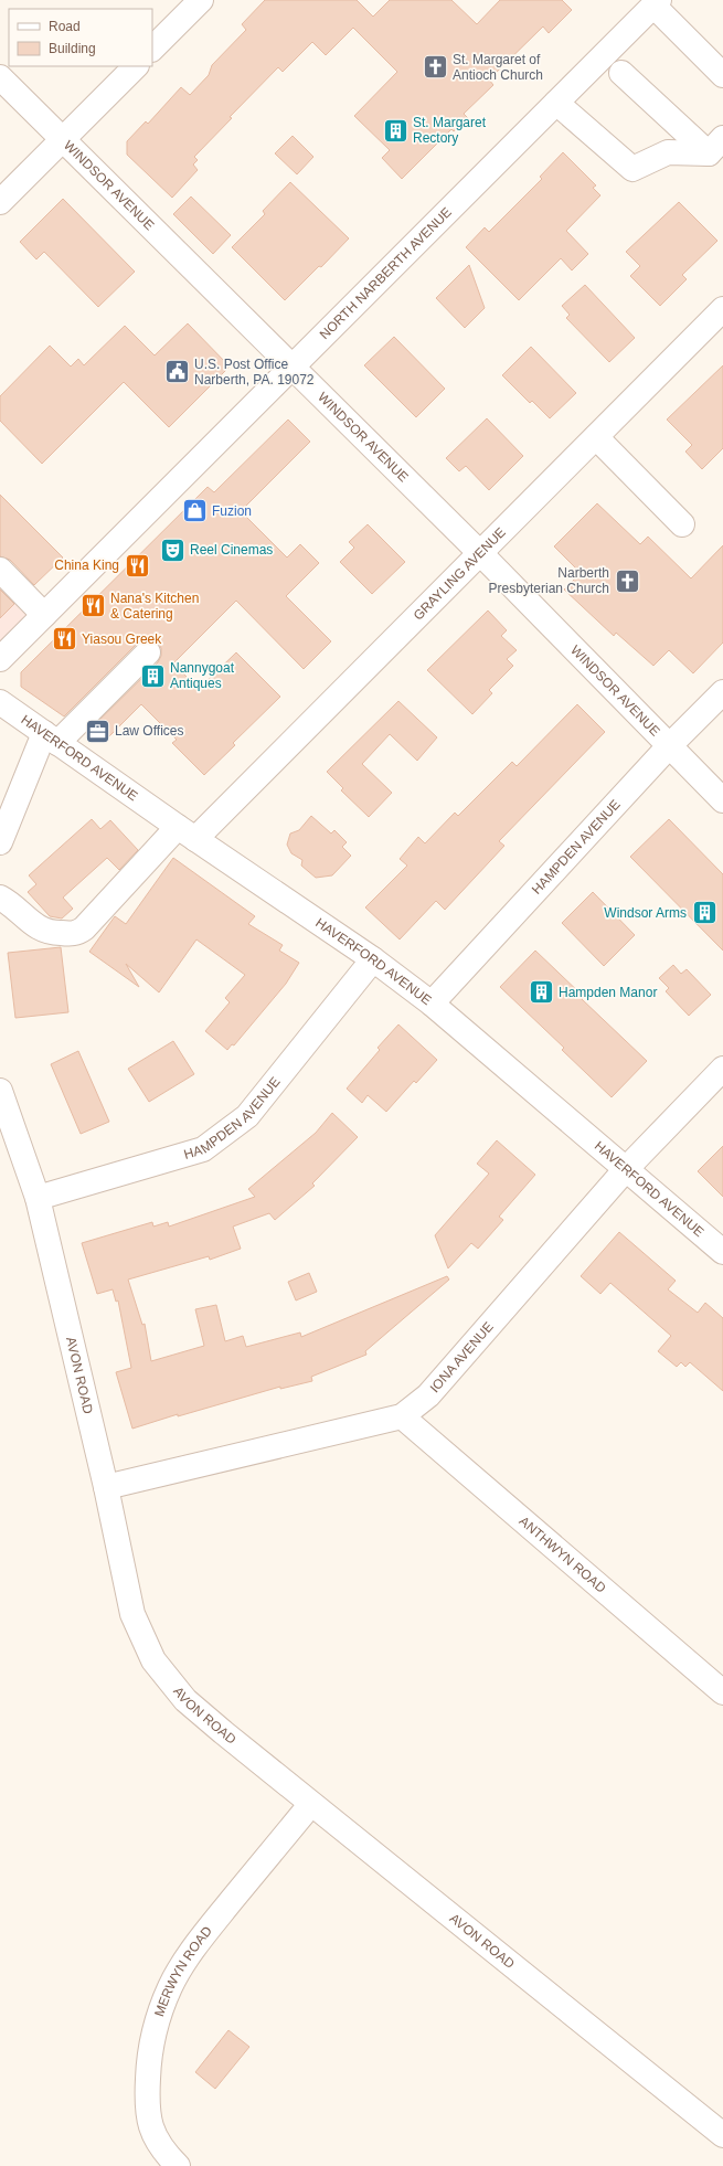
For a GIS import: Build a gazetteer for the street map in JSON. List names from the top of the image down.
{
  "streets": {
    "street": [
      "WINDSOR AVENUE",
      "NORTH NARBERTH AVENUE",
      "GRAYLING AVENUE",
      "HAVERFORD AVENUE",
      "HAMPDEN AVENUE",
      "IONA AVENUE",
      "AVON ROAD",
      "ANTHWYN ROAD",
      "MERWYN ROAD"
    ]
  },
  "crossings": [
    ["WINDSOR AVENUE", "NORTH NARBERTH AVENUE"],
    ["WINDSOR AVENUE", "GRAYLING AVENUE"],
    ["WINDSOR AVENUE", "HAMPDEN AVENUE"],
    ["GRAYLING AVENUE", "HAVERFORD AVENUE"],
    ["HAVERFORD AVENUE", "HAMPDEN AVENUE"],
    ["HAVERFORD AVENUE", "IONA AVENUE"],
    ["HAMPDEN AVENUE", "AVON ROAD"],
    ["IONA AVENUE", "AVON ROAD"],
    ["IONA AVENUE", "ANTHWYN ROAD"],
    ["AVON ROAD", "MERWYN ROAD"]
  ],
  "places": {
    "church": ["St. Margaret of Antioch Church", "Narberth Presbyterian Church"],
    "building": [
      "St. Margaret Rectory",
      "Nannygoat Antiques",
      "Windsor Arms",
      "Hampden Manor"
    ],
    "public building": ["U.S. Post Office Narberth, PA. 19072"],
    "shop": ["Fuzion"],
    "theatre": ["Reel Cinemas"],
    "restaurant": ["China King", "Nana's Kitchen & Catering", "Yiasou Greek"],
    "office": ["Law Offices"]
  },
  "legend": ["Road", "Building"]
}
